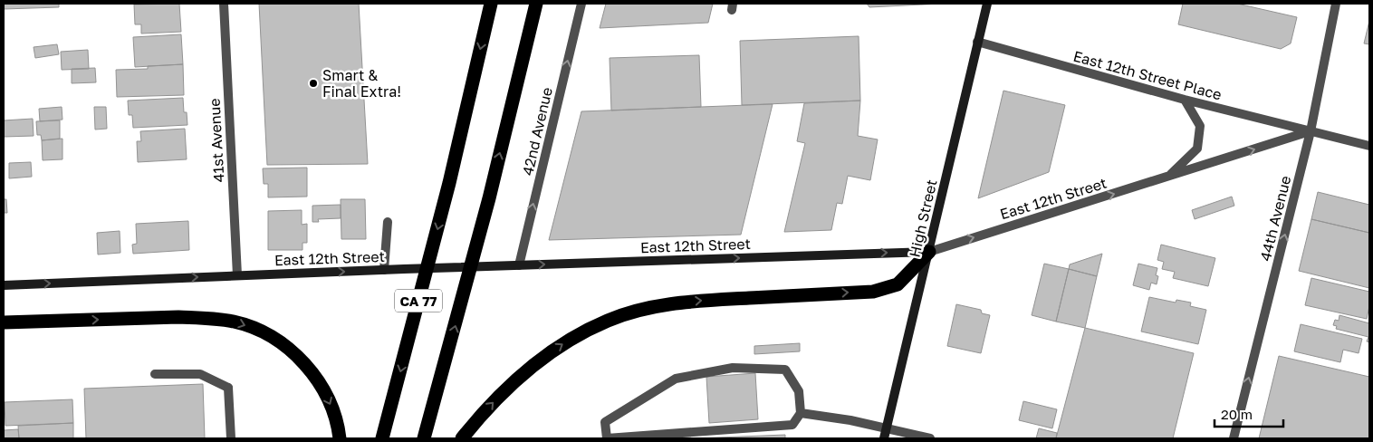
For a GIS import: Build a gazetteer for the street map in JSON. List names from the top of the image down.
{
  "streets": {
    "highway": ["CA 77"],
    "street": [
      "East 12th Street Place",
      "42nd Avenue",
      "41st Avenue",
      "East 12th Street",
      "High Street",
      "44th Avenue"
    ]
  },
  "crossings": [
    ["East 12th Street Place", "East 12th Street"],
    ["East 12th Street Place", "High Street"],
    ["East 12th Street Place", "44th Avenue"],
    ["42nd Avenue", "East 12th Street"],
    ["41st Avenue", "East 12th Street"],
    ["East 12th Street", "High Street"],
    ["East 12th Street", "44th Avenue"]
  ],
  "one_way": ["42nd Avenue", "East 12th Street", "44th Avenue"],
  "places": ["Smart & Final Extra!"],
  "scale_bar": "20 m"
}
